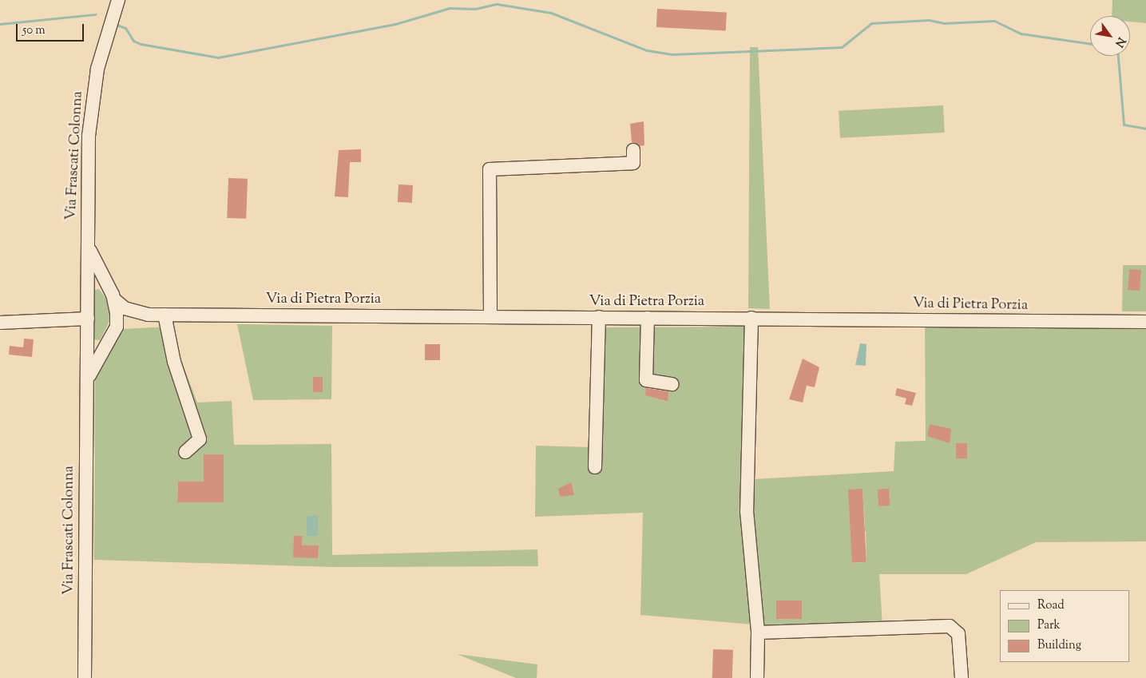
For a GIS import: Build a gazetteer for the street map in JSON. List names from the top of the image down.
{
  "streets": {
    "street": ["Via Frascati Colonna", "Via di Pietra Porzia"]
  },
  "legend": ["Road", "Park", "Building"],
  "scale_bar": "50 m",
  "north": "bottom right"
}
